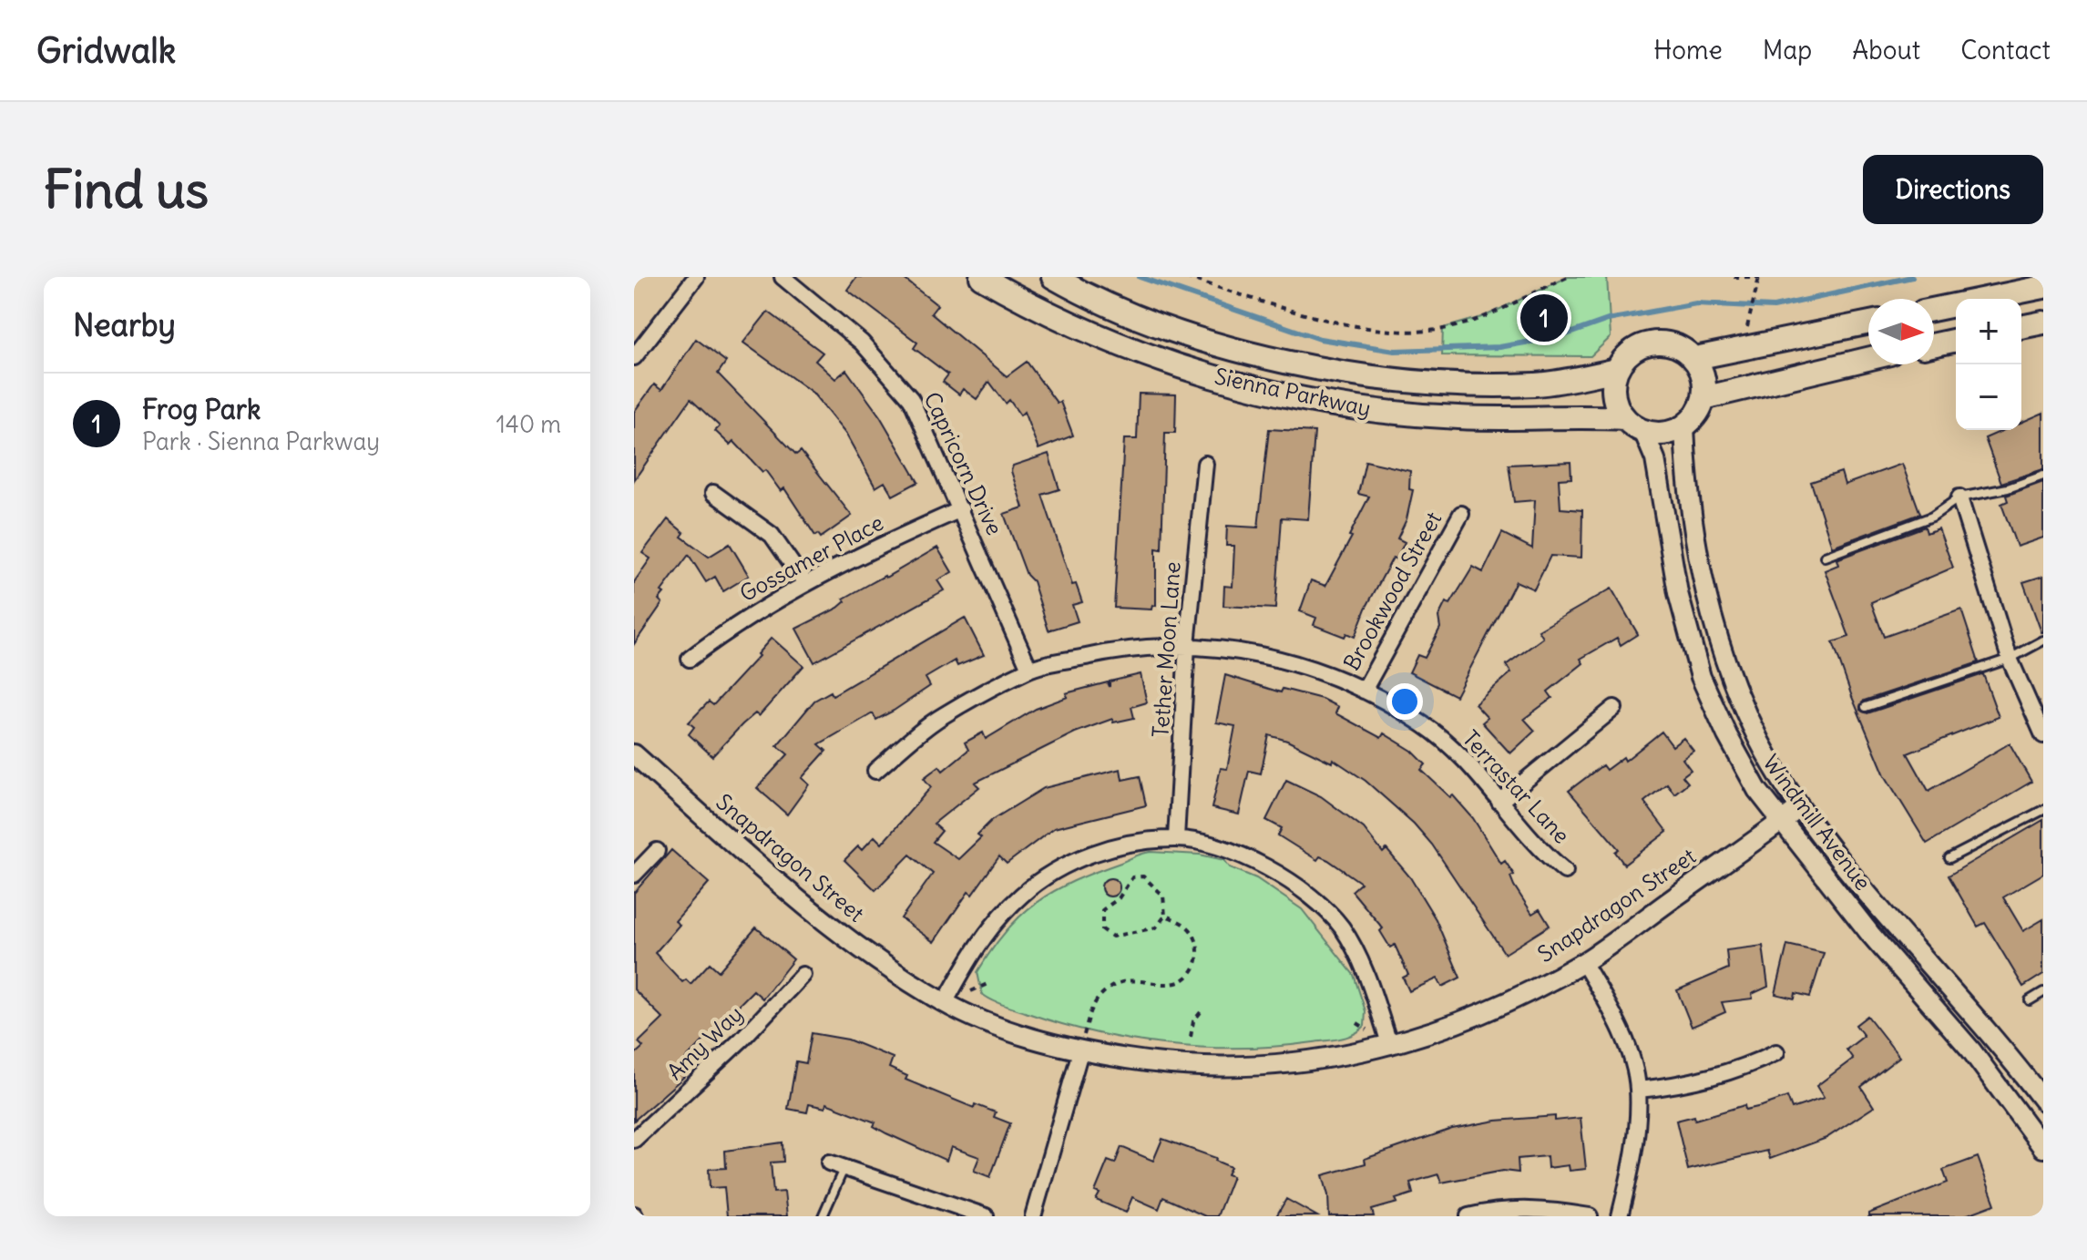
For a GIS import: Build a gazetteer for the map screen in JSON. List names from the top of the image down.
{
  "streets": {
    "main road": ["Sienna Parkway"],
    "street": [
      "Capricorn Drive",
      "Gossamer Place",
      "Brookwood Street",
      "Tether Moon Lane",
      "Terrastar Lane",
      "Windmill Avenue",
      "Snapdragon Street",
      "Amy Way"
    ]
  },
  "crossings": [
    ["Sienna Parkway", "Windmill Avenue"],
    ["Capricorn Drive", "Gossamer Place"],
    ["Capricorn Drive", "Terrastar Lane"],
    ["Brookwood Street", "Terrastar Lane"],
    ["Tether Moon Lane", "Terrastar Lane"],
    ["Windmill Avenue", "Snapdragon Street"]
  ],
  "north": "right",
  "page": {
    "header": "Gridwalk",
    "nav": [
      "Home",
      "Map",
      "About",
      "Contact"
    ],
    "buttons": "Directions",
    "title": "Find us",
    "heading": "Nearby",
    "pins": "1",
    "map_buttons": ["+", "−"],
    "list": [
      {
        "mark": "1",
        "name": "Frog Park",
        "note": "Park · Sienna Parkway",
        "value": "140 m"
      }
    ]
  }
}
